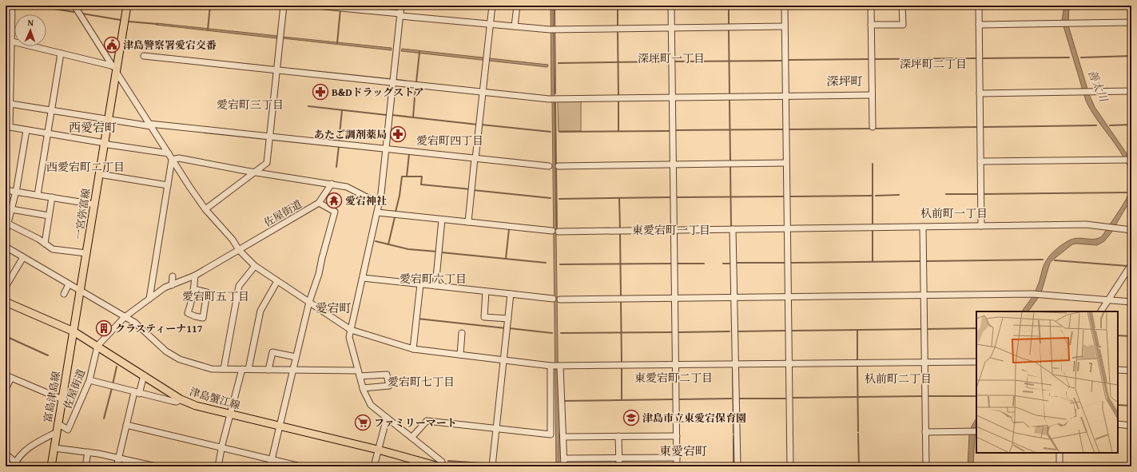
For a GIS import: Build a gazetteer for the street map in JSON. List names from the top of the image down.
{
  "streets": {
    "main road": ["一宮弥富線", "富島津島線", "津島蟹江線"],
    "street": ["佐屋街道"]
  },
  "crossings": [
    ["佐屋街道", "富島津島線"],
    ["佐屋街道", "津島蟹江線"],
    ["一宮弥富線", "富島津島線"],
    ["一宮弥富線", "津島蟹江線"],
    ["富島津島線", "津島蟹江線"]
  ],
  "districts": [
    "深坪町一丁目",
    "深坪町二丁目",
    "深坪町",
    "愛宕町三丁目",
    "西愛宕町",
    "愛宕町四丁目",
    "西愛宕町二丁目",
    "杁前町一丁目",
    "東愛宕町一丁目",
    "愛宕町六丁目",
    "愛宕町五丁目",
    "愛宕町",
    "東愛宕町二丁目",
    "杁前町二丁目",
    "愛宕町七丁目",
    "東愛宕町"
  ],
  "water": ["善太川"],
  "places": {
    "public building": ["津島警察署愛宕交番"],
    "pharmacy": ["B&Dドラッグストア", "あたご調剤薬局"],
    "temple": ["愛宕神社"],
    "building": ["クラスティーナ117"],
    "school or university": ["津島市立東愛宕保育園"],
    "supermarket": ["ファミリーマート"]
  },
  "north": "top"
}
